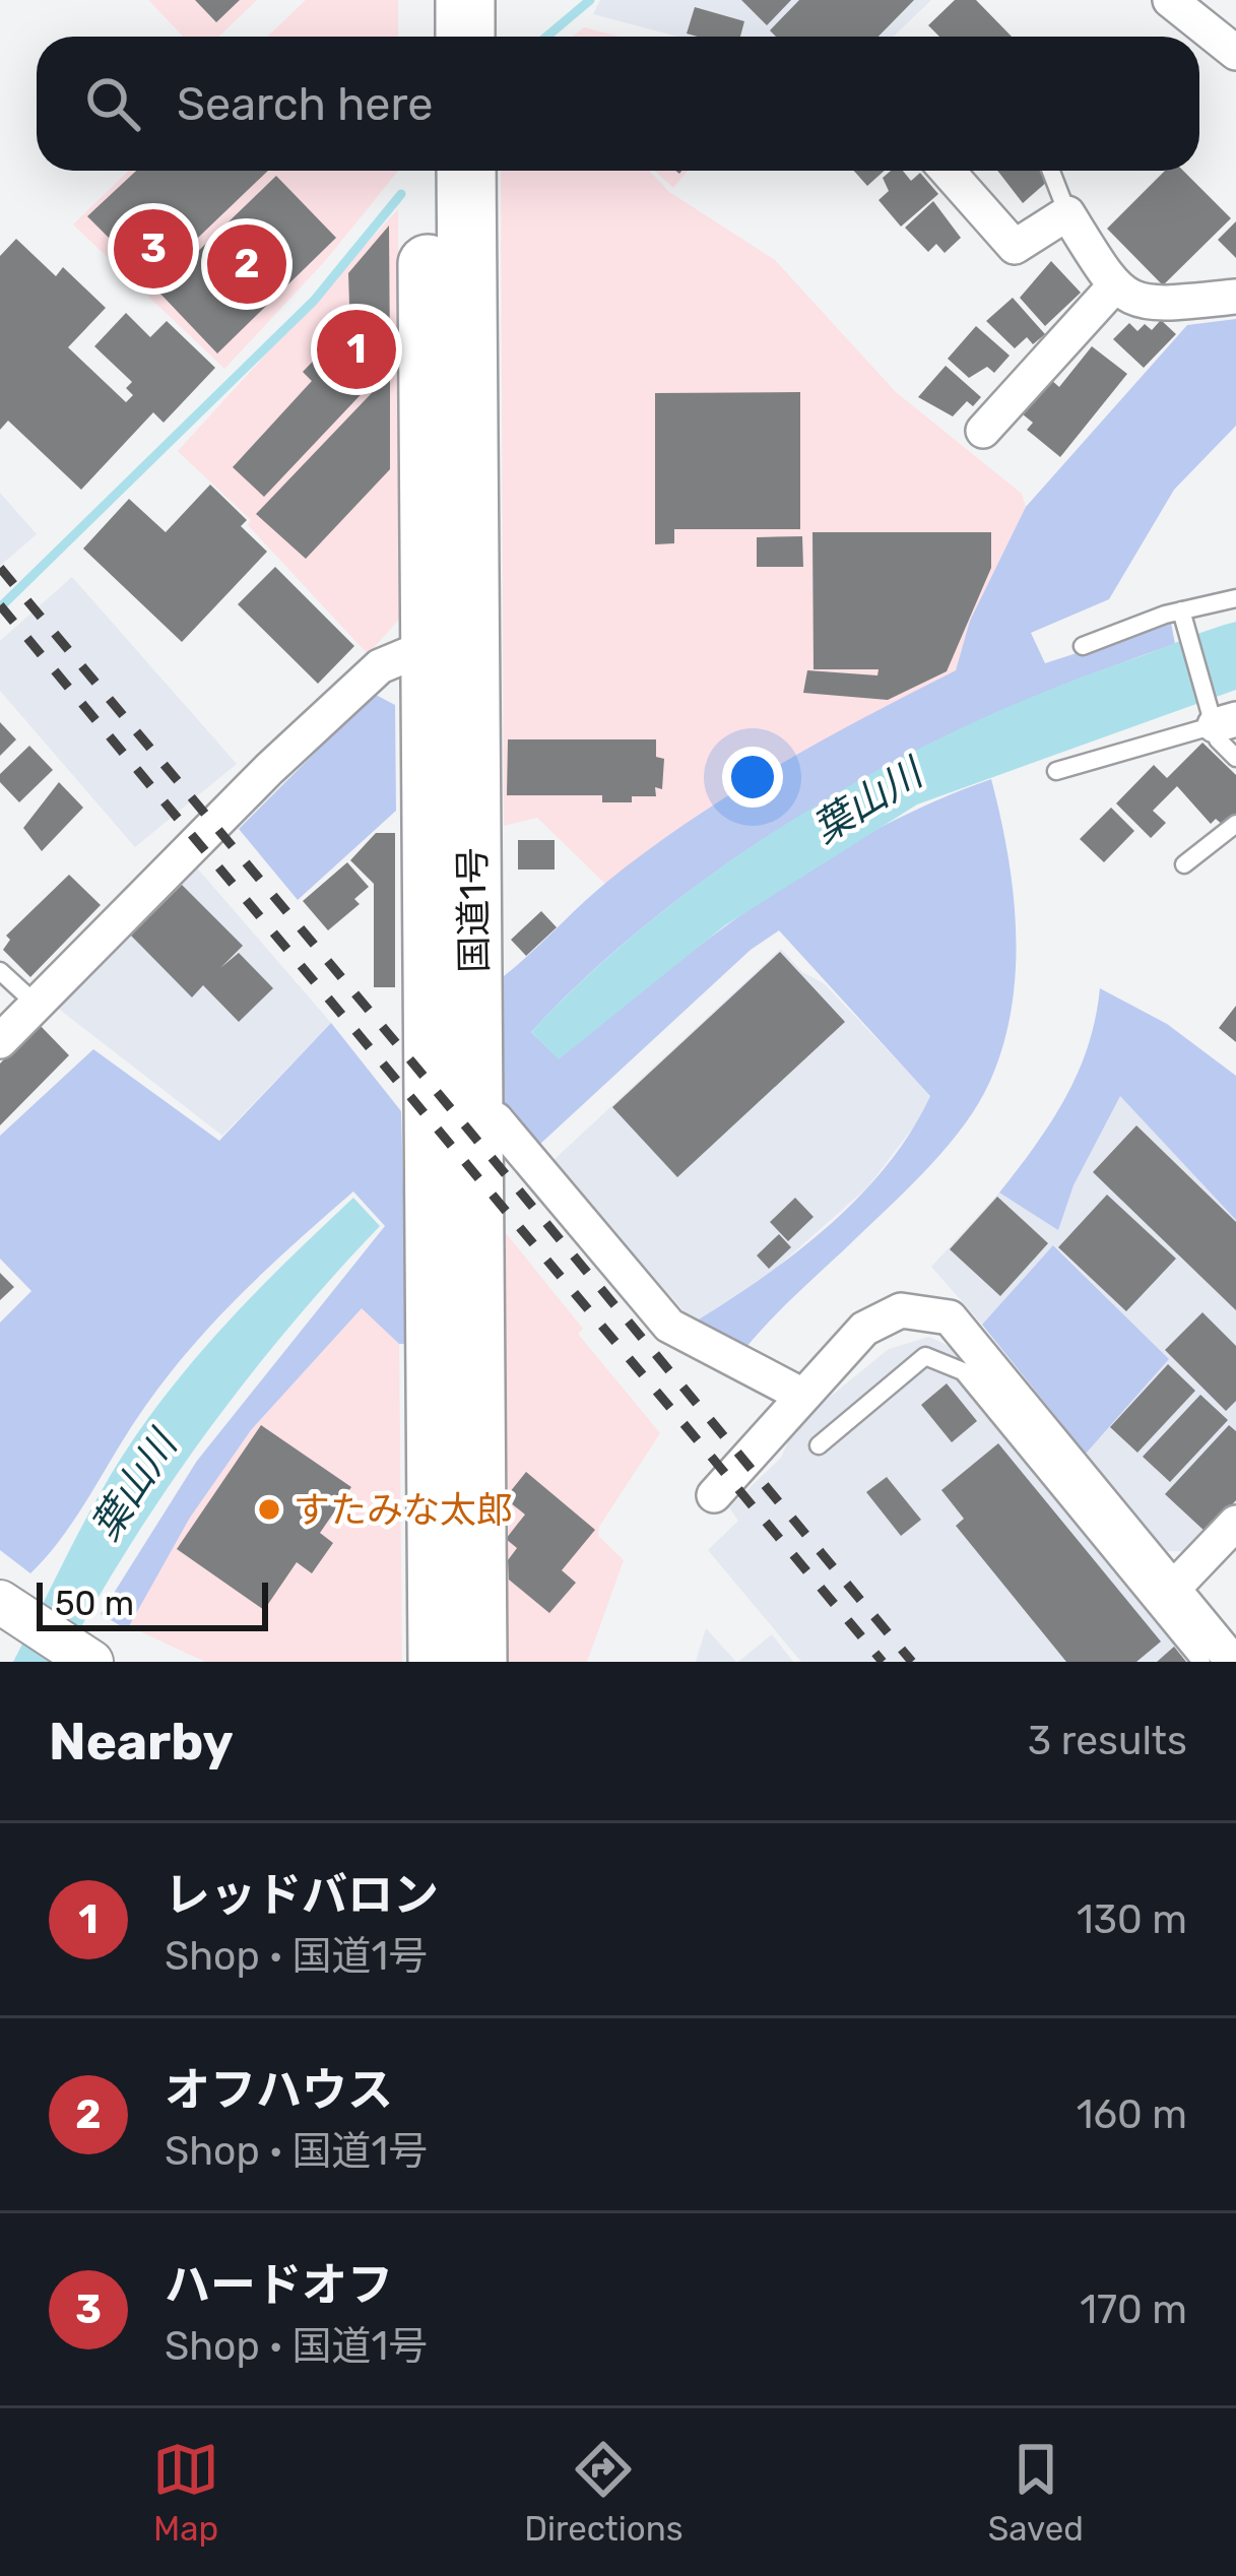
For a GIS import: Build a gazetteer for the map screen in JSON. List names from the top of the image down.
{
  "streets": {
    "highway": ["国道1号"]
  },
  "water": ["葉山川"],
  "places": ["すたみな太郎"],
  "scale_bar": "50 m",
  "page": {
    "search": "Search here",
    "pins": ["3", "2", "1"],
    "scale": "50 m",
    "heading": ["Nearby", "3 results"],
    "list": [
      {
        "mark": "1",
        "name": "レッドバロン",
        "note": "Shop · 国道1号",
        "value": "130 m"
      },
      {
        "mark": "2",
        "name": "オフハウス",
        "note": "Shop · 国道1号",
        "value": "160 m"
      },
      {
        "mark": "3",
        "name": "ハードオフ",
        "note": "Shop · 国道1号",
        "value": "170 m"
      }
    ],
    "nav": ["Map", "Directions", "Saved"]
  }
}
